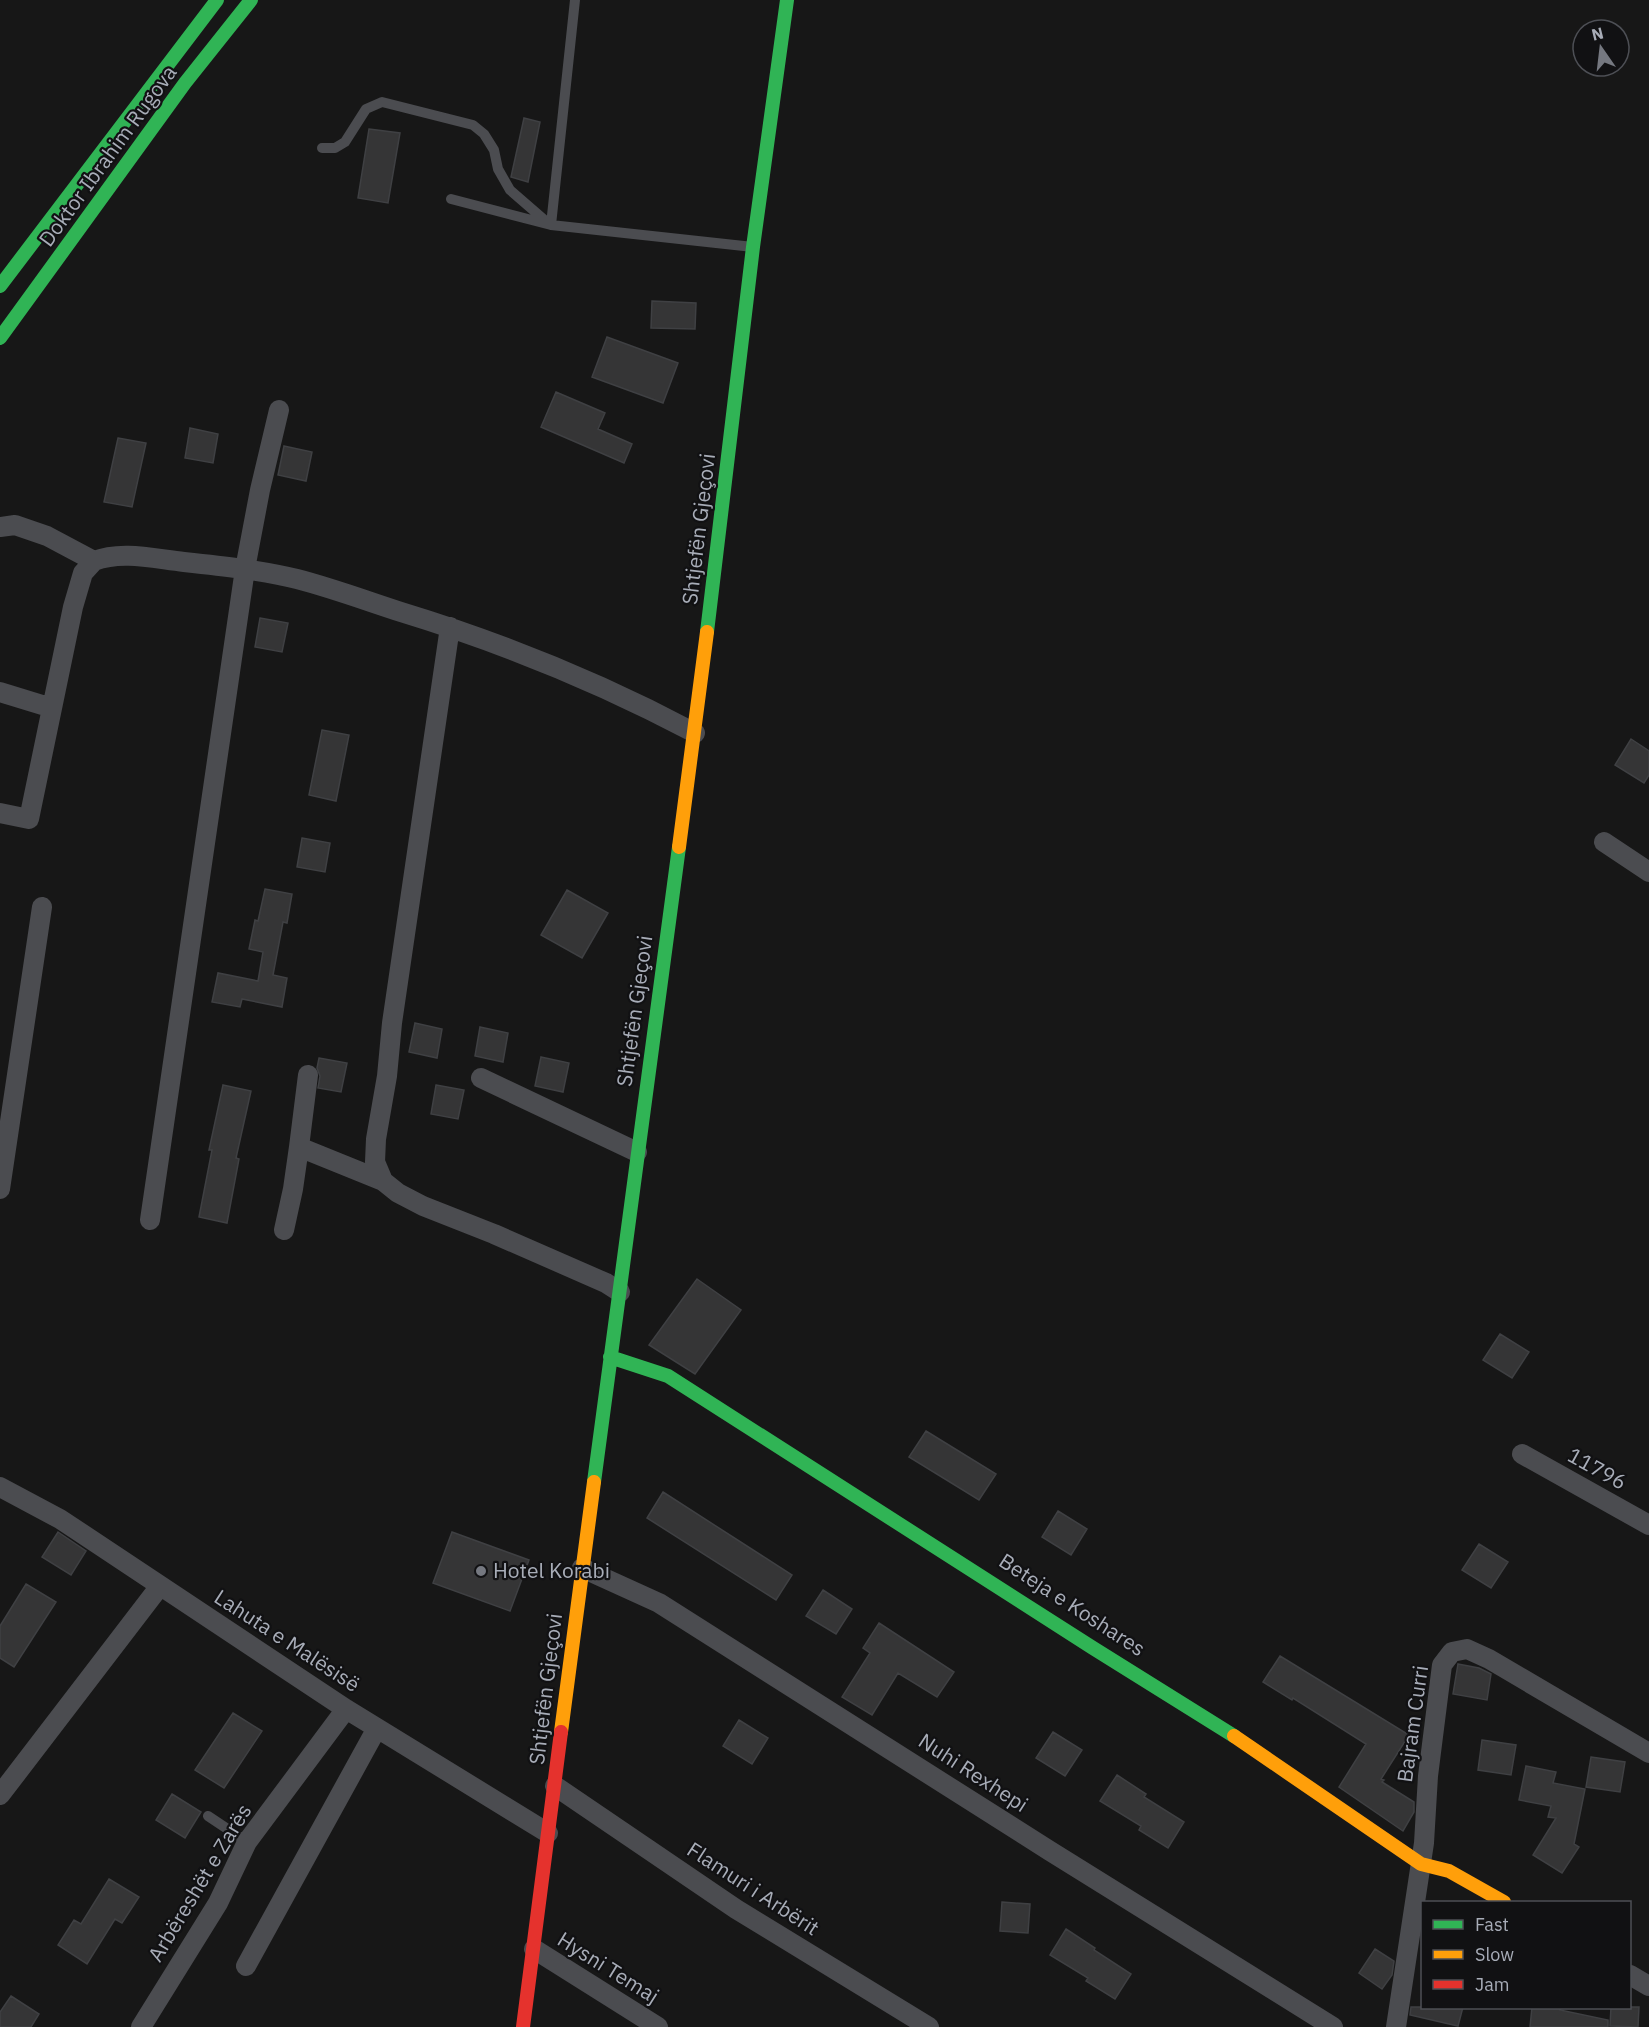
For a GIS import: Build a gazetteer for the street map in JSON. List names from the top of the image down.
{
  "streets": {
    "main road": ["Doktor Ibrahim Rugova", "Shtjefën Gjeçovi", "Beteja e Koshares"],
    "street": [
      "11796",
      "Lahuta e Malësisë",
      "Bajram Curri",
      "Nuhi Rexhepi",
      "Arbëreshët e Zarës",
      "Flamuri i Arbërit",
      "Hysni Temaj"
    ]
  },
  "crossings": [
    ["Shtjefën Gjeçovi", "Beteja e Koshares"],
    ["Shtjefën Gjeçovi", "Lahuta e Malësisë"],
    ["Shtjefën Gjeçovi", "Nuhi Rexhepi"],
    ["Shtjefën Gjeçovi", "Flamuri i Arbërit"],
    ["Shtjefën Gjeçovi", "Hysni Temaj"],
    ["Beteja e Koshares", "Bajram Curri"],
    ["Lahuta e Malësisë", "Arbëreshët e Zarës"]
  ],
  "places": ["Hotel Korabi"],
  "legend": ["Fast", "Slow", "Jam"],
  "north": "top"
}
